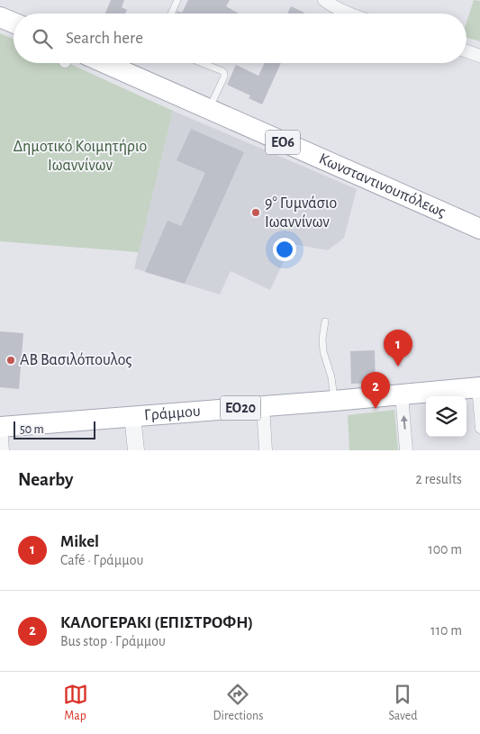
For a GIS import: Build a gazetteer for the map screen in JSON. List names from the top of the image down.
{
  "streets": {
    "main road": [
      "ΕΟ6",
      "Κωνσταντινουπόλεως",
      "ΕΟ20",
      "Γράμμου"
    ]
  },
  "parks": ["Δημοτικό Κοιμητήριο Ιωαννίνων"],
  "places": ["9° Γυμνάσιο Ιωαννίνων", "ΑΒ Βασιλόπουλος"],
  "scale_bar": "50 m",
  "page": {
    "search": "Search here",
    "pins": ["1", "2"],
    "scale": "50 m",
    "heading": ["Nearby", "2 results"],
    "list": [
      {
        "mark": "1",
        "name": "Mikel",
        "note": "Café · Γράμμου",
        "value": "100 m"
      },
      {
        "mark": "2",
        "name": "ΚΑΛΟΓΕΡΑΚΙ (ΕΠΙΣΤΡΟΦΗ)",
        "note": "Bus stop · Γράμμου",
        "value": "110 m"
      }
    ],
    "nav": ["Map", "Directions", "Saved"]
  }
}
